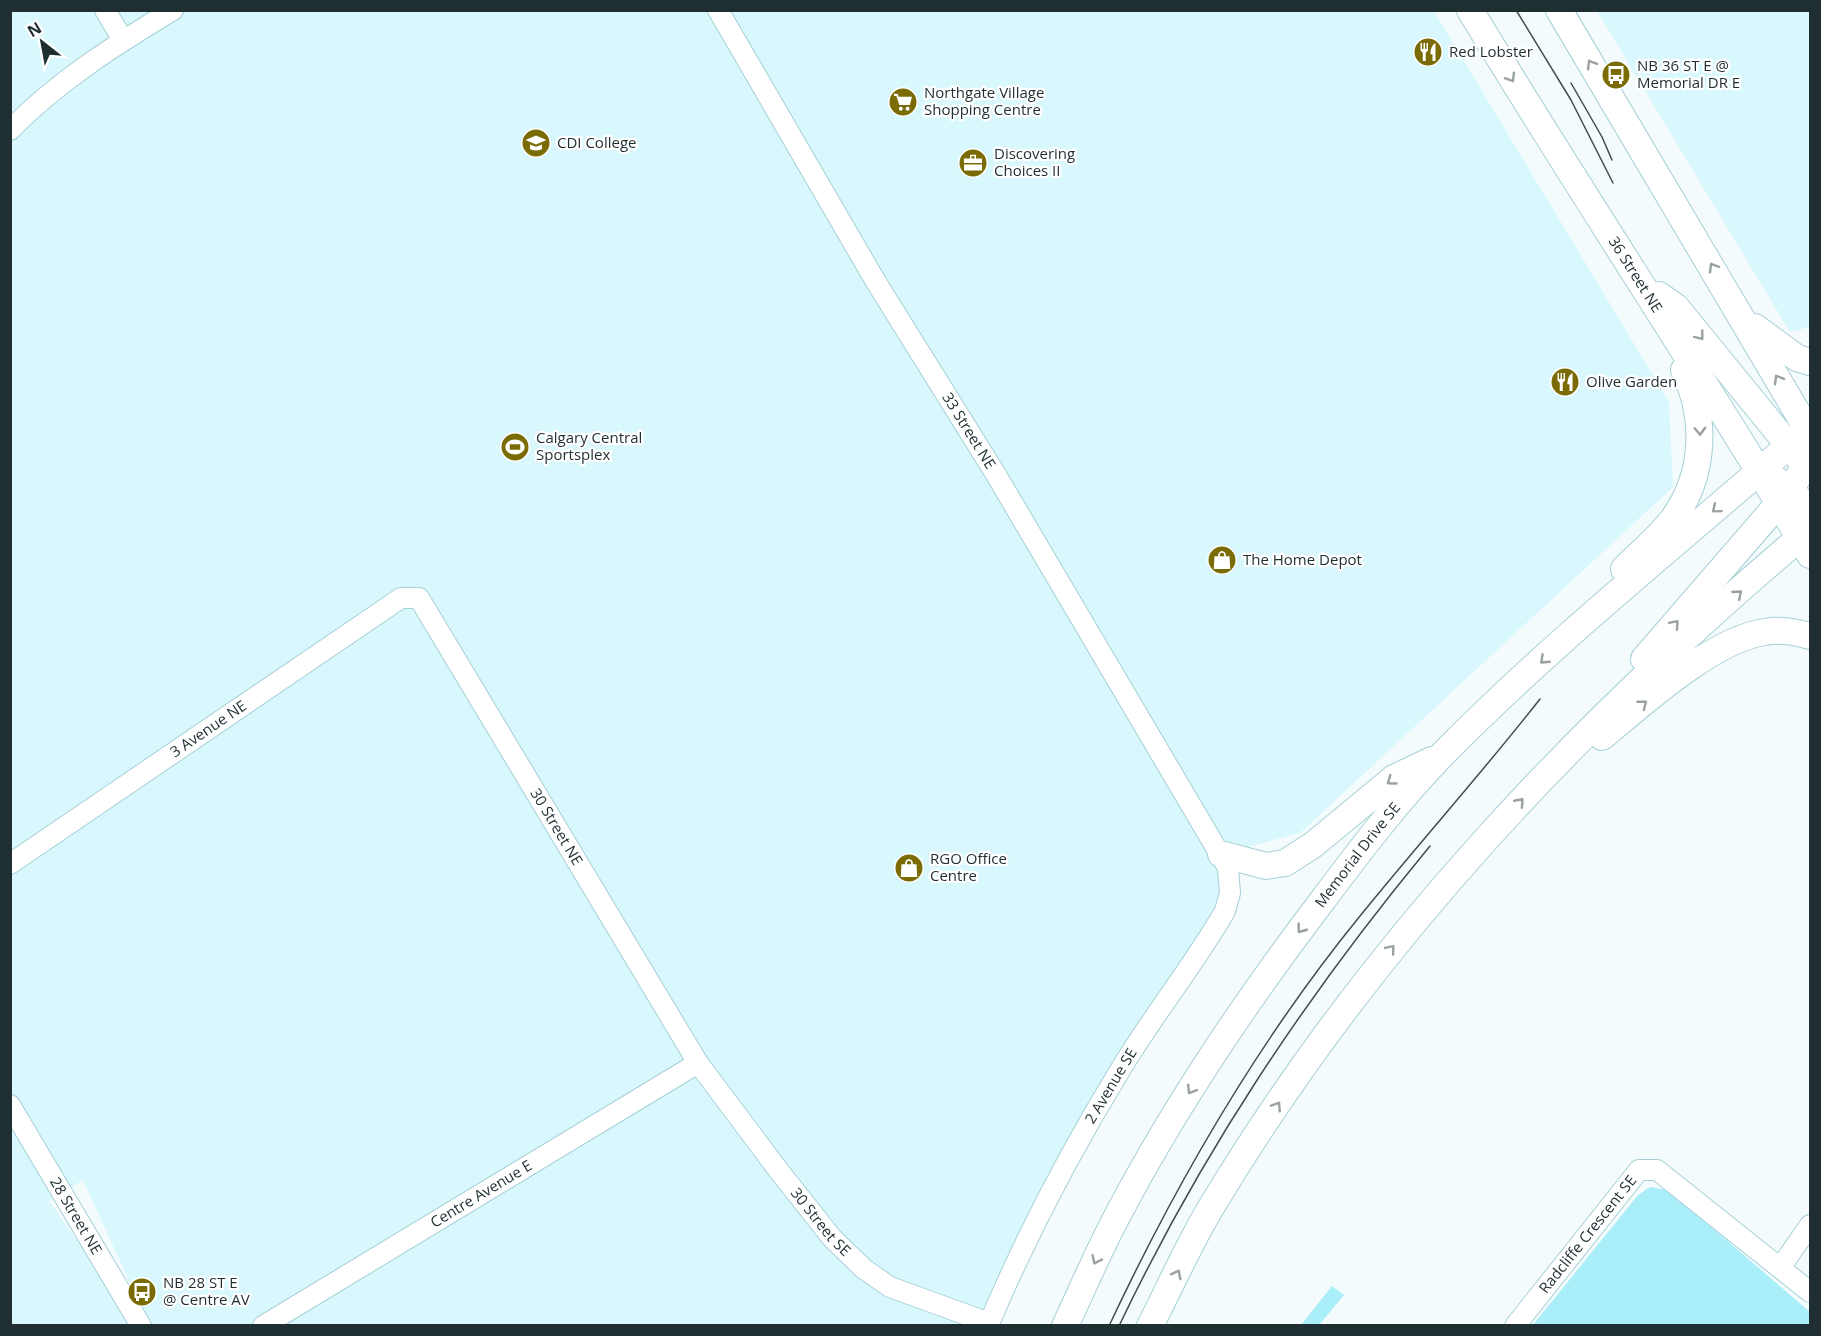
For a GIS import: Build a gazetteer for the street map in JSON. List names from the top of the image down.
{
  "streets": {
    "main road": ["36 Street NE", "Memorial Drive SE"],
    "street": [
      "33 Street NE",
      "3 Avenue NE",
      "30 Street NE",
      "2 Avenue SE",
      "Centre Avenue E",
      "28 Street NE",
      "30 Street SE",
      "Radcliffe Crescent SE"
    ]
  },
  "crossings": [
    ["36 Street NE", "Memorial Drive SE"],
    ["33 Street NE", "2 Avenue SE"],
    ["3 Avenue NE", "30 Street NE"],
    ["30 Street NE", "Centre Avenue E"],
    ["30 Street NE", "30 Street SE"],
    ["2 Avenue SE", "30 Street SE"],
    ["Centre Avenue E", "30 Street SE"]
  ],
  "places": {
    "restaurant": ["Red Lobster", "Olive Garden"],
    "bus stop": ["NB 36 ST E @ Memorial DR E", "NB 28 ST E @ Centre AV"],
    "supermarket": ["Northgate Village Shopping Centre"],
    "school or university": ["CDI College"],
    "office": ["Discovering Choices II"],
    "sports": ["Calgary Central Sportsplex"],
    "shop": ["The Home Depot", "RGO Office Centre"]
  },
  "north": "top left"
}
